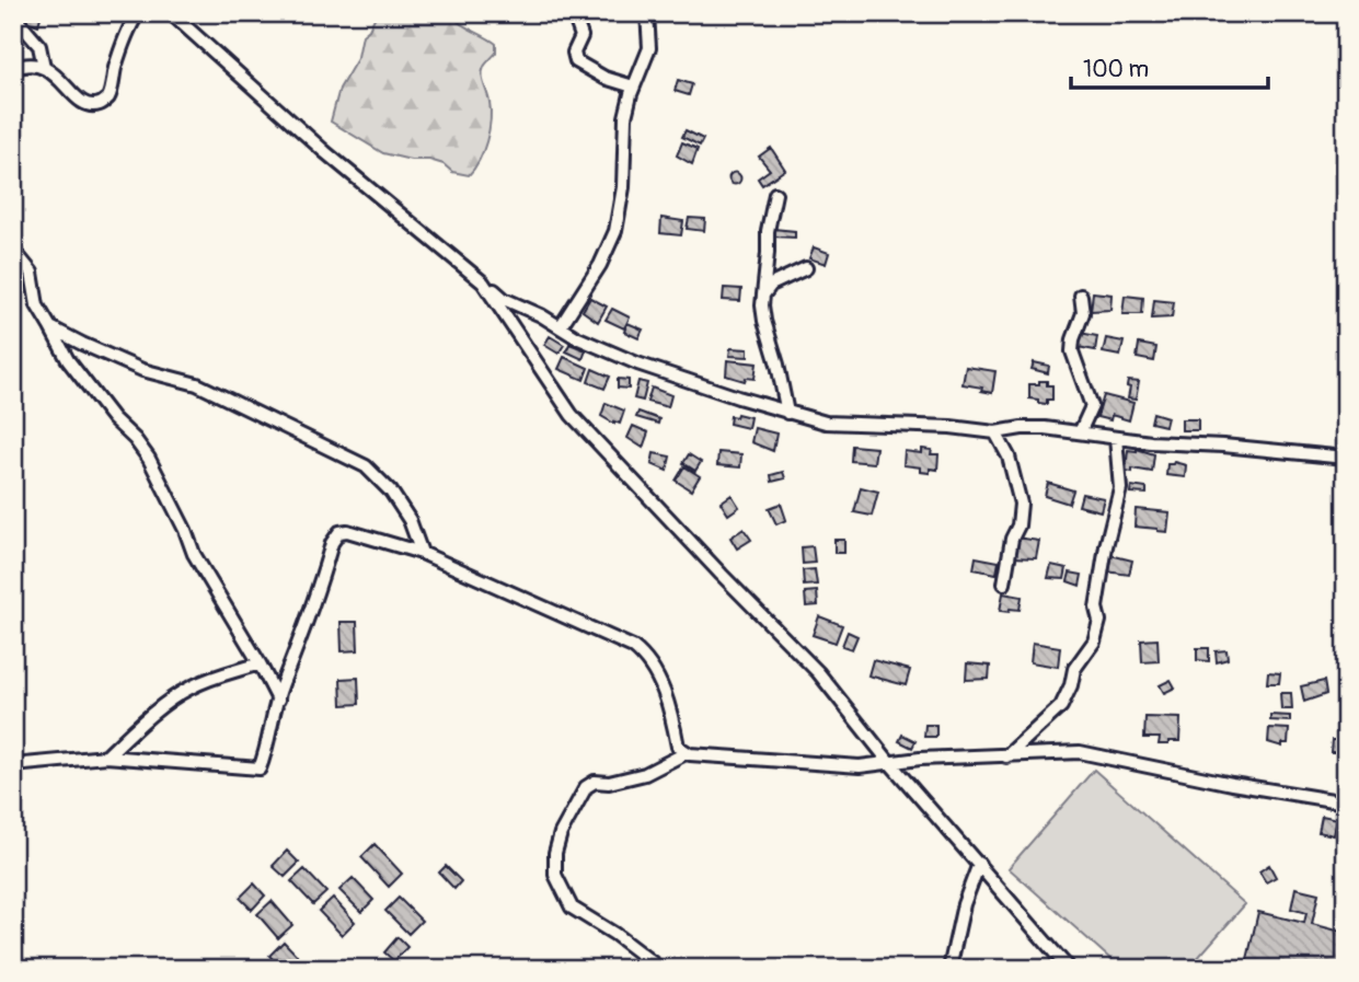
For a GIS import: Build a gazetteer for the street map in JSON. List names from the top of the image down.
{
  "scale_bar": "100 m"
}
